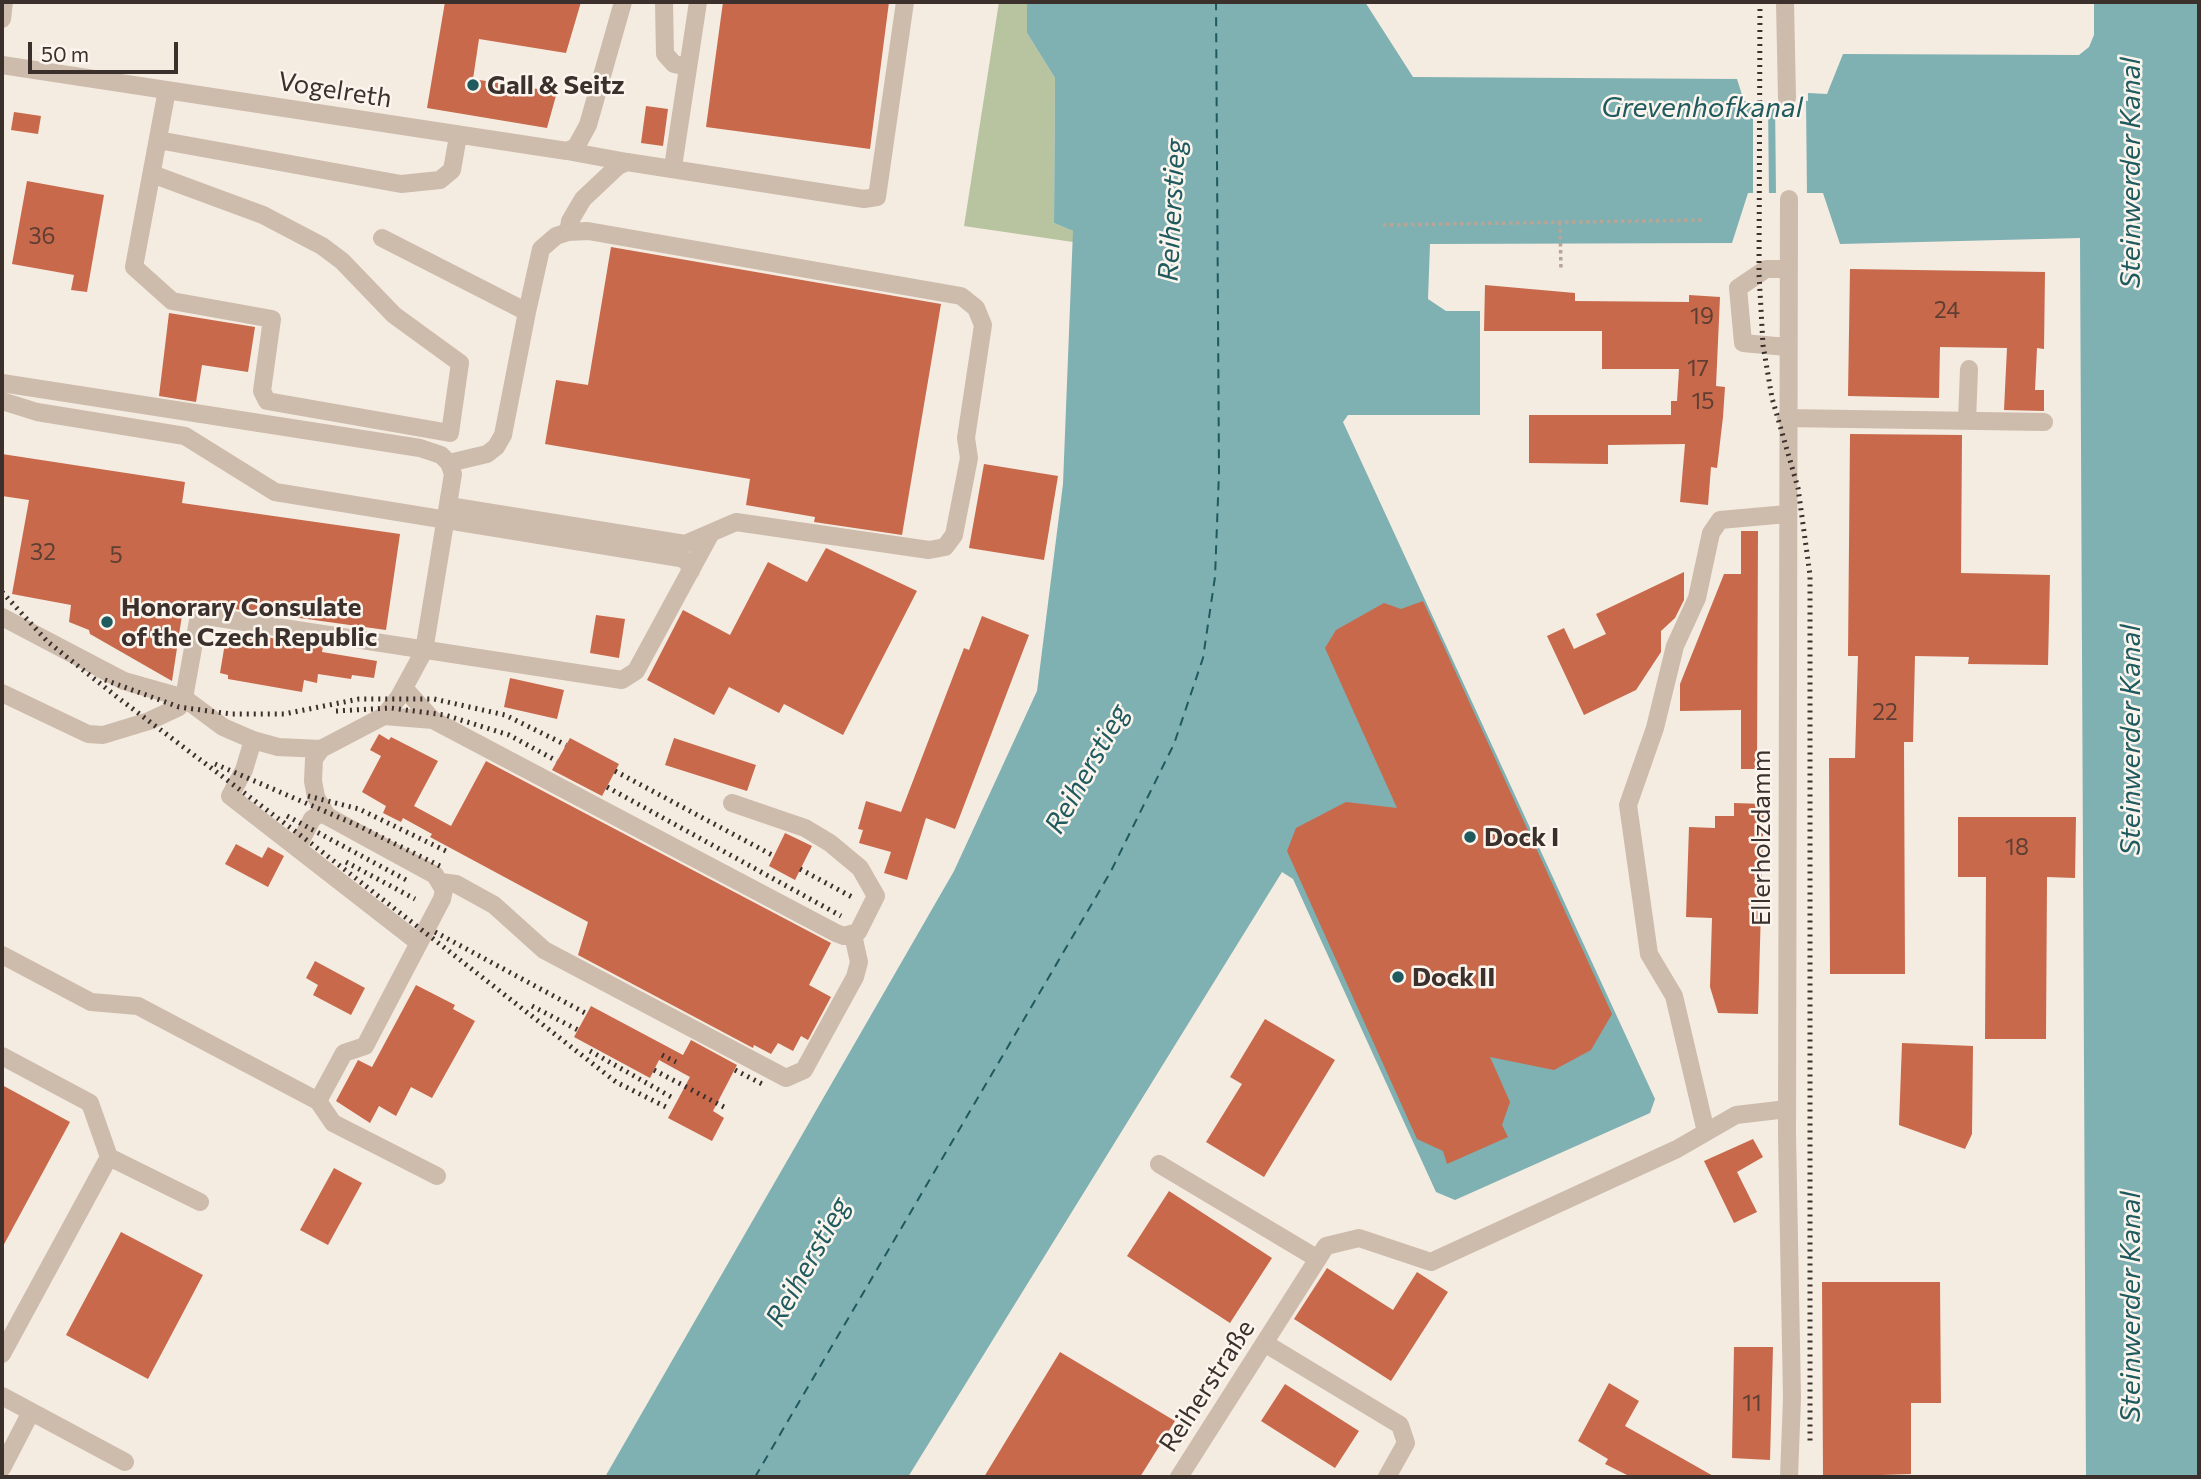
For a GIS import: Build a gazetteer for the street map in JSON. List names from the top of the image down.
{
  "streets": {
    "street": ["Vogelreth", "Ellerholzdamm", "Reiherstraße"]
  },
  "water": ["Grevenhofkanal", "Steinwerder Kanal", "Reiherstieg"],
  "places": [
    "Gall & Seitz",
    "Honorary Consulate of the Czech Republic",
    "Dock I",
    "Dock II"
  ],
  "house_numbers": [
    "36",
    "24",
    "19",
    "17",
    "15",
    "32",
    "5",
    "22",
    "18",
    "11"
  ],
  "scale_bar": "50 m"
}
